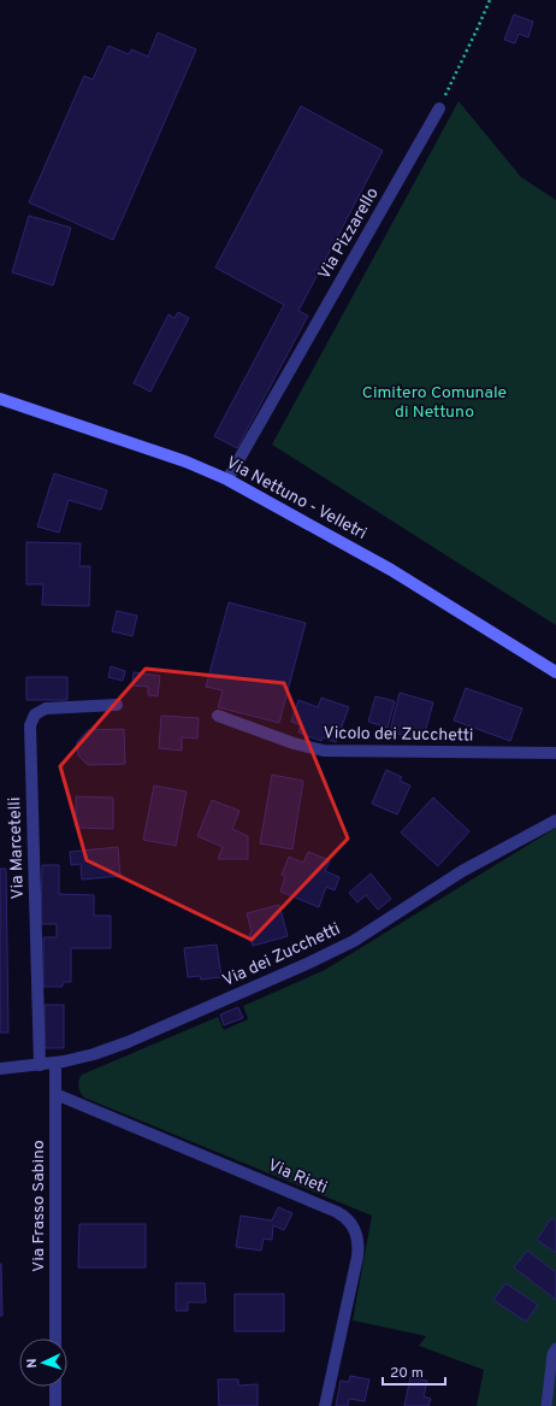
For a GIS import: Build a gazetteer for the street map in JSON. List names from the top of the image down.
{
  "streets": {
    "main road": ["Via Nettuno - Velletri"],
    "street": [
      "Via Pizzarello",
      "Vicolo dei Zucchetti",
      "Via Marcetelli",
      "Via dei Zucchetti",
      "Via Rieti",
      "Via Frasso Sabino"
    ]
  },
  "crossings": [
    ["Via Pizzarello", "Via Nettuno - Velletri"],
    ["Via Marcetelli", "Via dei Zucchetti"],
    ["Via dei Zucchetti", "Via Frasso Sabino"],
    ["Via Rieti", "Via Frasso Sabino"]
  ],
  "parks": ["Cimitero Comunale di Nettuno"],
  "scale_bar": "20 m",
  "north": "left"
}
